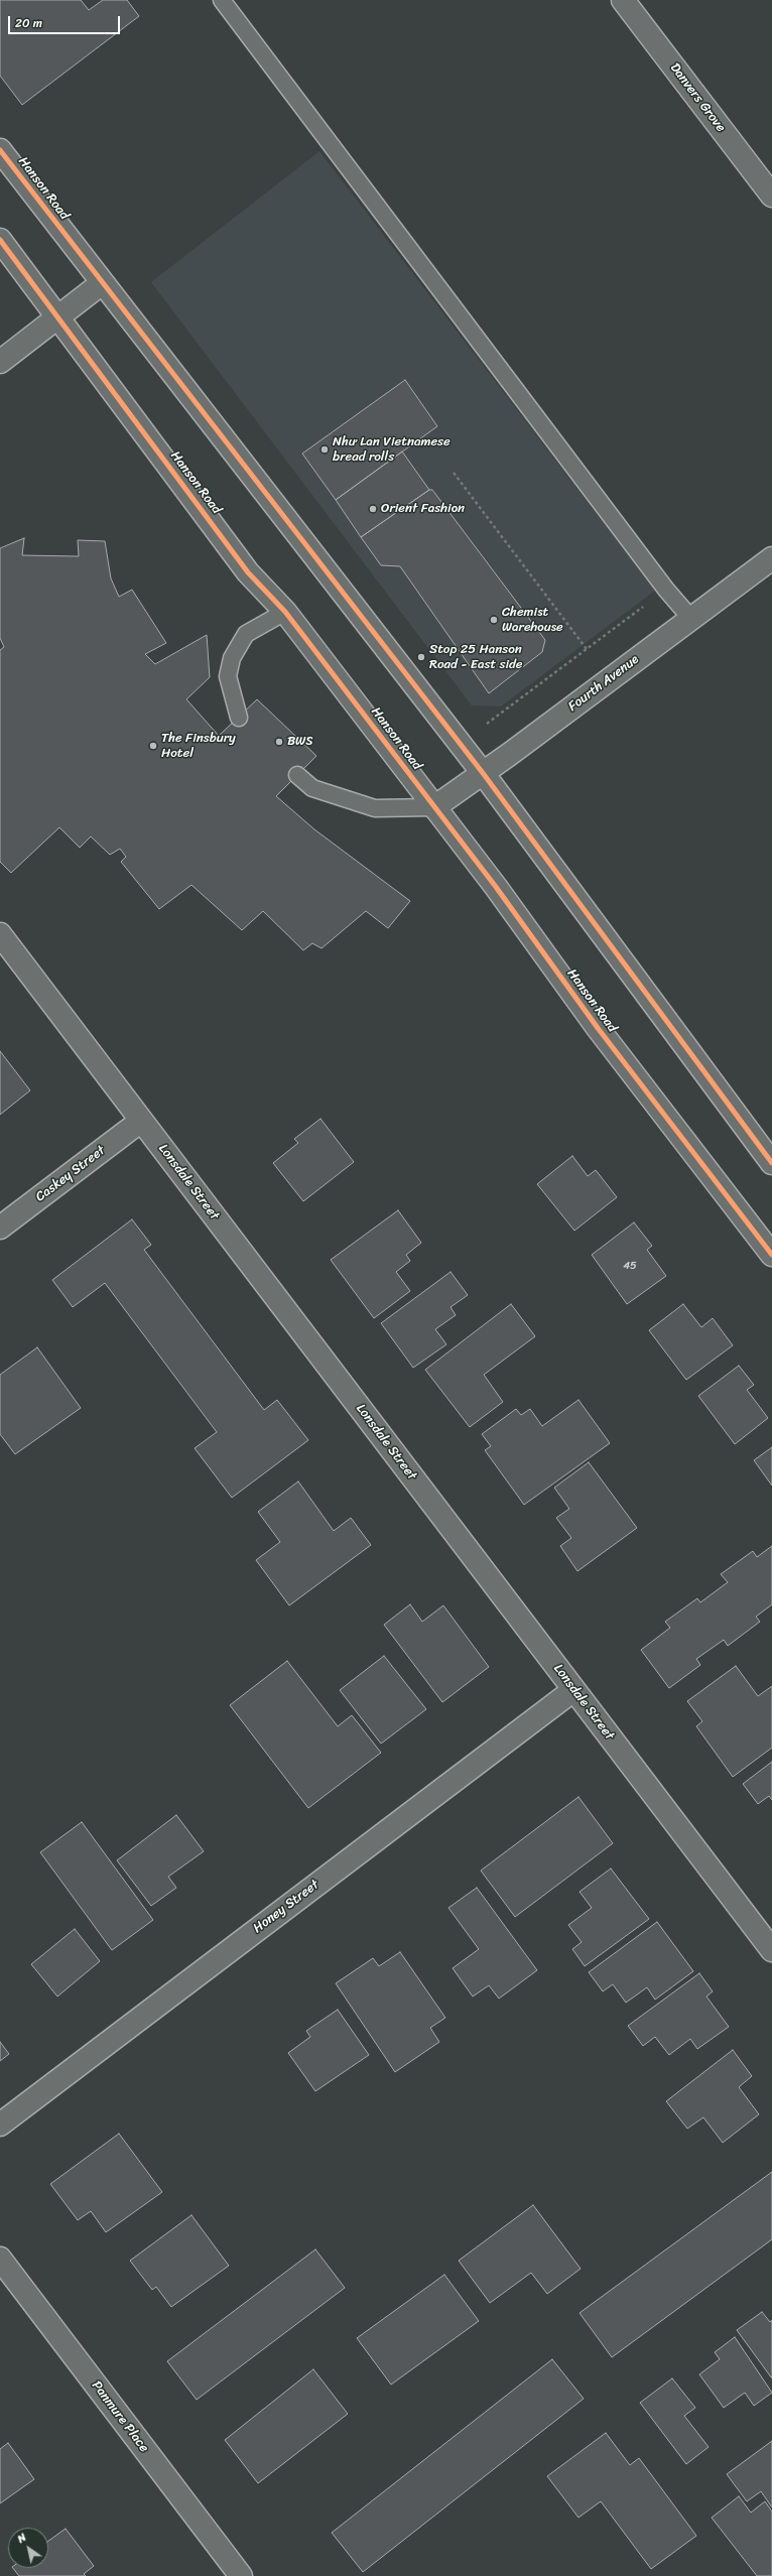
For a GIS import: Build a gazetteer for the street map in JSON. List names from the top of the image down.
{
  "streets": {
    "street": [
      "Danvers Grove",
      "Hanson Road",
      "Fourth Avenue",
      "Caskey Street",
      "Lonsdale Street",
      "Honey Street",
      "Panmure Place"
    ]
  },
  "crossings": [
    ["Hanson Road", "Fourth Avenue"],
    ["Caskey Street", "Lonsdale Street"],
    ["Lonsdale Street", "Honey Street"]
  ],
  "places": [
    "Như Lan Vietnamese bread rolls",
    "Orient Fashion",
    "Chemist Warehouse",
    "Stop 25 Hanson Road - East side",
    "BWS",
    "The Finsbury Hotel"
  ],
  "house_numbers": ["45"],
  "scale_bar": "20 m",
  "north": "top left"
}
